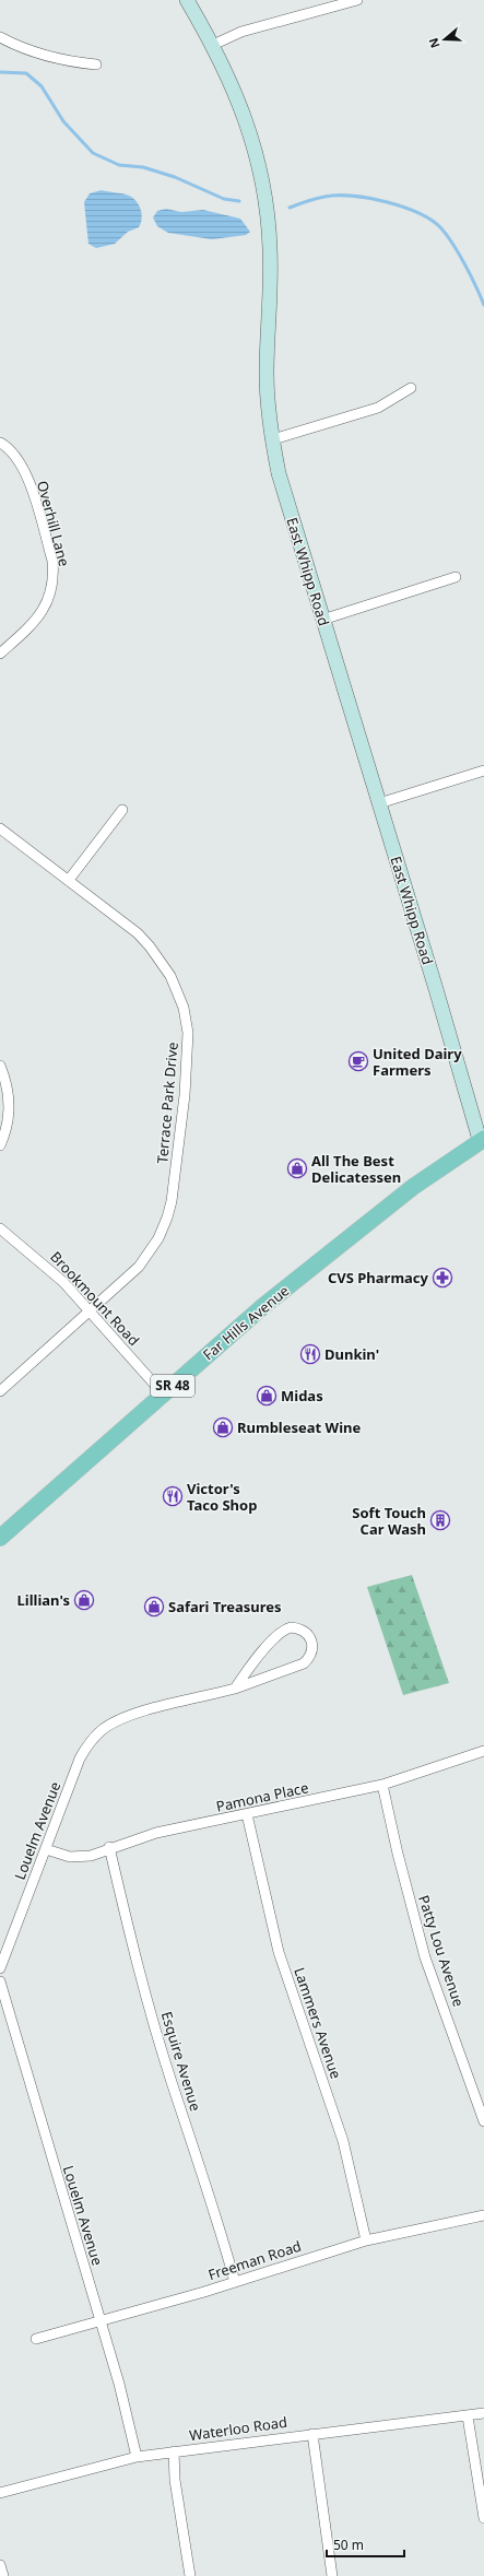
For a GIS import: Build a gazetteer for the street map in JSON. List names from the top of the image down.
{
  "streets": {
    "main road": ["East Whipp Road", "Far Hills Avenue", "SR 48"],
    "street": [
      "Overhill Lane",
      "Terrace Park Drive",
      "Brookmount Road",
      "Pamona Place",
      "Louelm Avenue",
      "Patty Lou Avenue",
      "Lammers Avenue",
      "Esquire Avenue",
      "Freeman Road",
      "Waterloo Road"
    ]
  },
  "crossings": [
    ["East Whipp Road", "Far Hills Avenue"],
    ["Terrace Park Drive", "Brookmount Road"],
    ["Brookmount Road", "Far Hills Avenue"],
    ["Pamona Place", "Louelm Avenue"],
    ["Pamona Place", "Patty Lou Avenue"],
    ["Pamona Place", "Lammers Avenue"],
    ["Pamona Place", "Esquire Avenue"],
    ["Louelm Avenue", "Freeman Road"],
    ["Louelm Avenue", "Waterloo Road"],
    ["Lammers Avenue", "Freeman Road"],
    ["Esquire Avenue", "Freeman Road"]
  ],
  "places": {
    "cafe": ["United Dairy Farmers"],
    "shop": [
      "All The Best Delicatessen",
      "Midas",
      "Rumbleseat Wine",
      "Lillian's",
      "Safari Treasures"
    ],
    "pharmacy": ["CVS Pharmacy"],
    "restaurant": ["Dunkin'", "Victor's Taco Shop"],
    "building": ["Soft Touch Car Wash"]
  },
  "scale_bar": "50 m",
  "north": "left"
}
